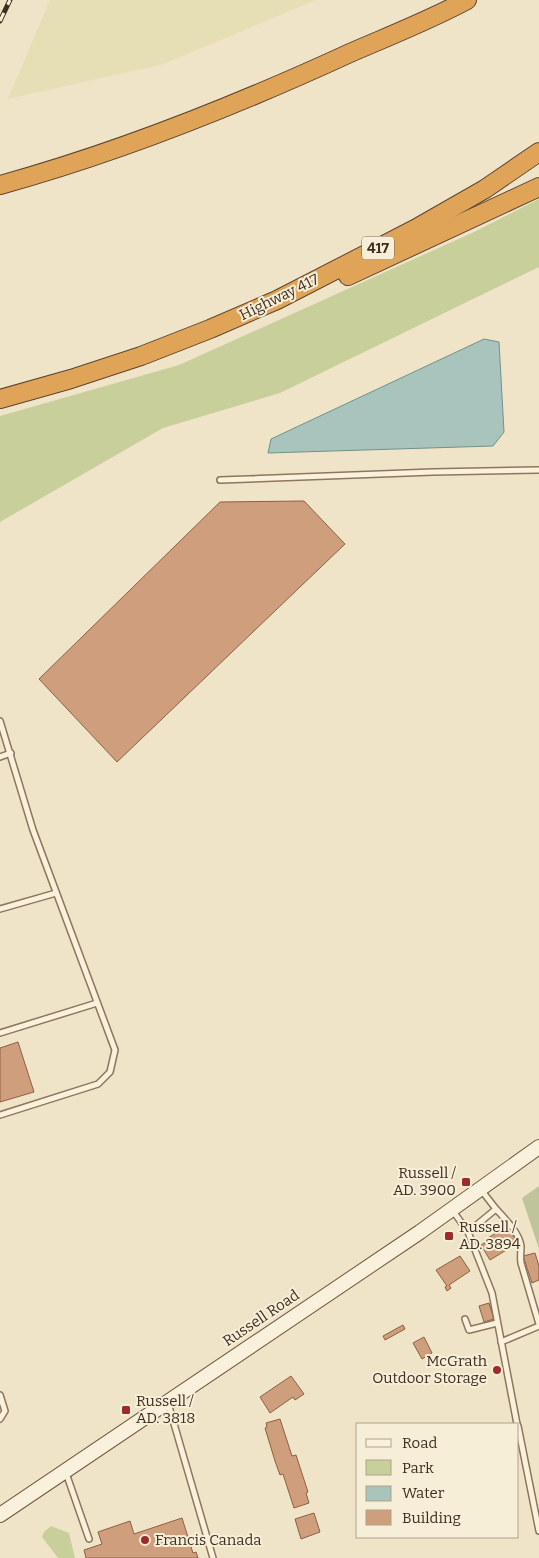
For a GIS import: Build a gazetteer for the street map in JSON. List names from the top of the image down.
{
  "streets": {
    "highway": ["417", "Highway 417"],
    "main road": ["Russell Road"]
  },
  "places": {
    "transit": ["Russell / AD. 3900", "Russell / AD. 3894", "Russell / AD. 3818"],
    "other": ["McGrath Outdoor Storage", "Francis Canada"]
  },
  "legend": [
    "Road",
    "Park",
    "Water",
    "Building"
  ]
}
